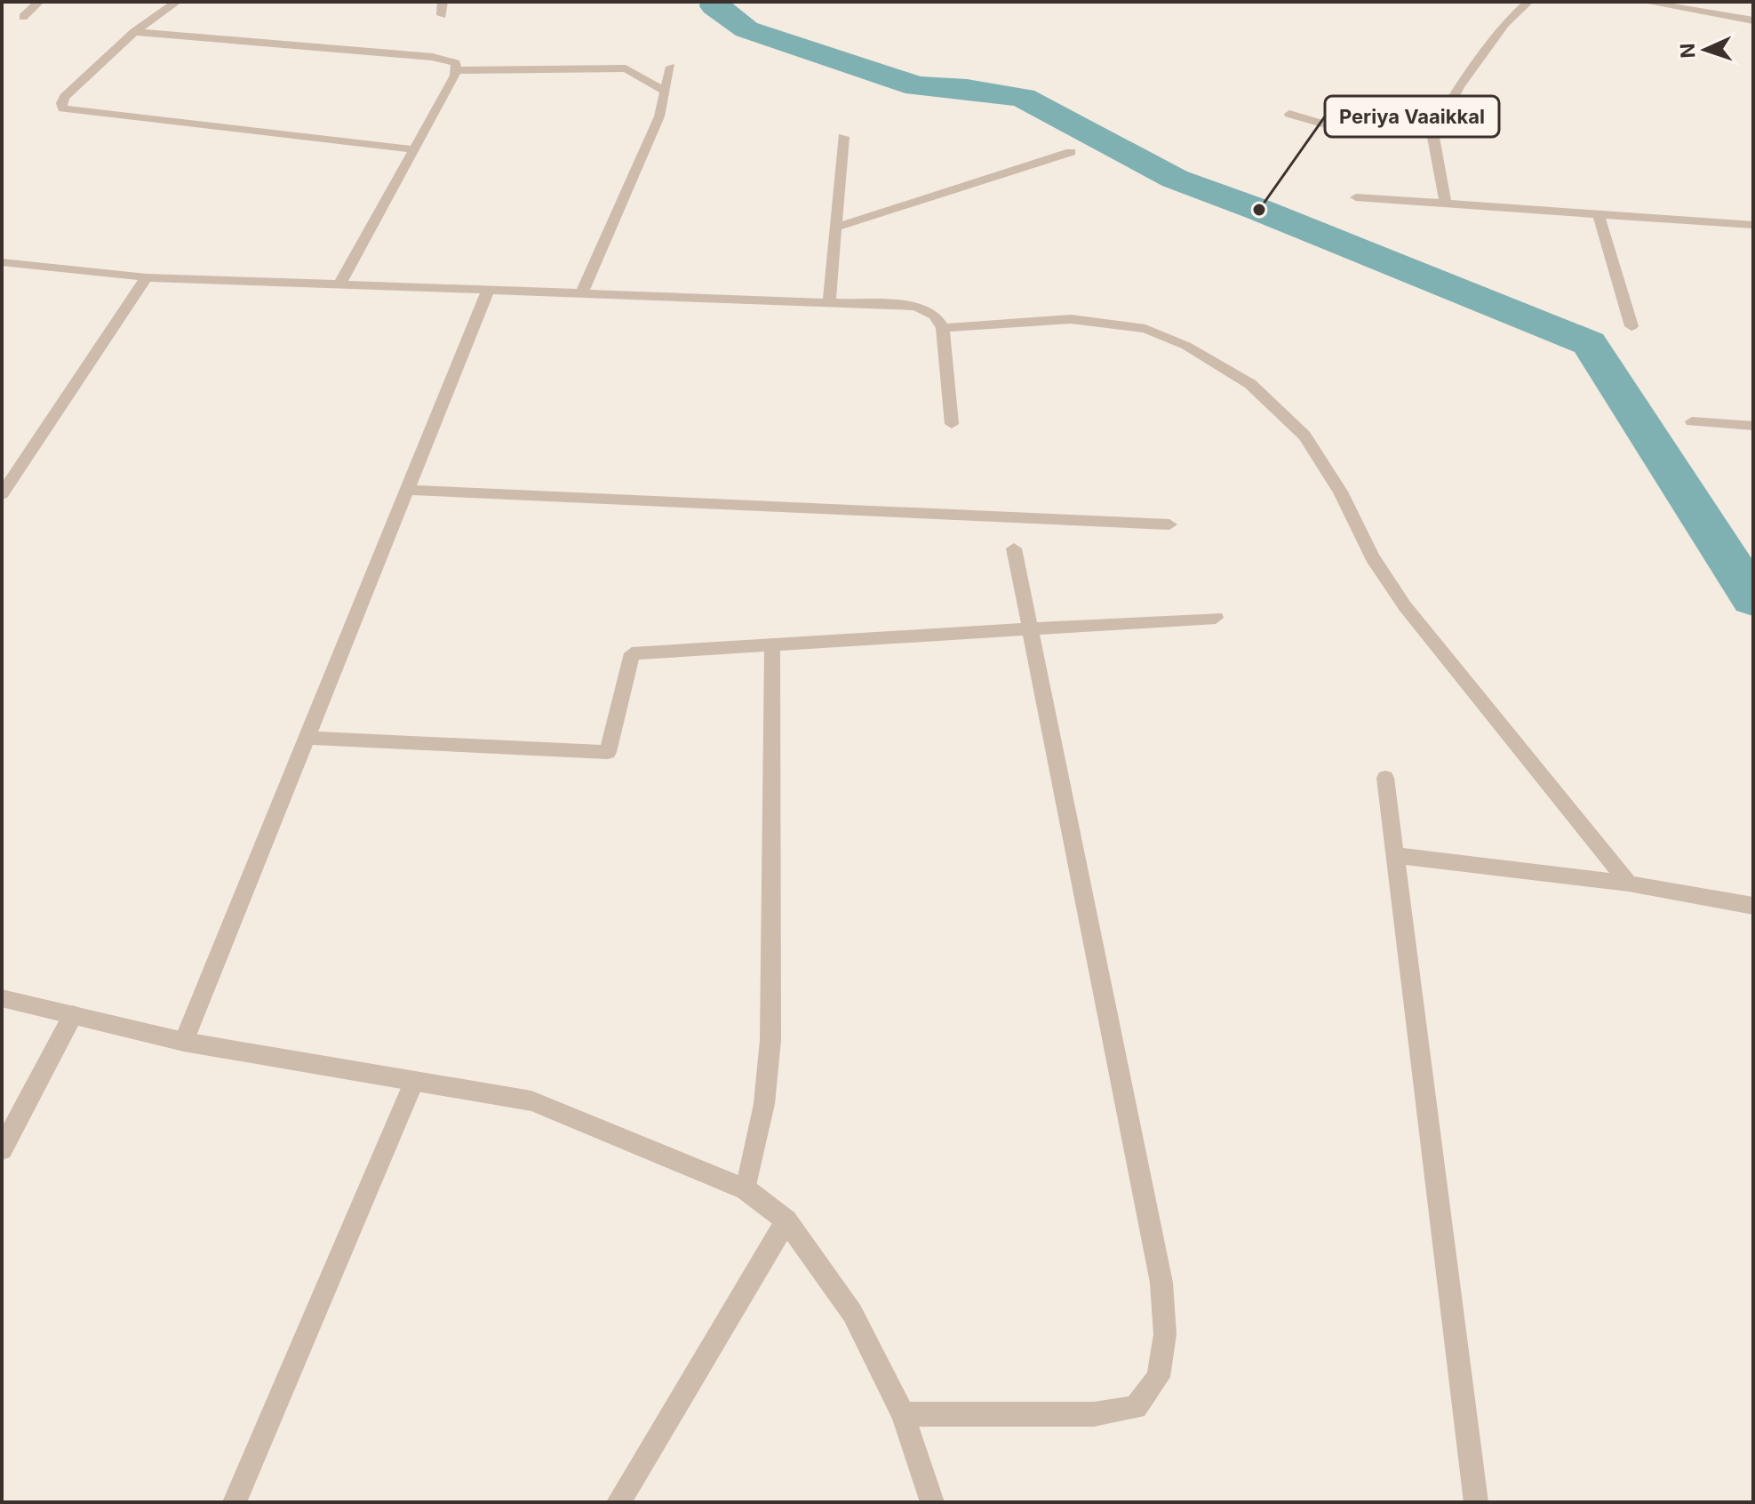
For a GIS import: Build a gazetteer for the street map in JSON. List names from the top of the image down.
{
  "places": ["Periya Vaaikkal"],
  "north": "left"
}
